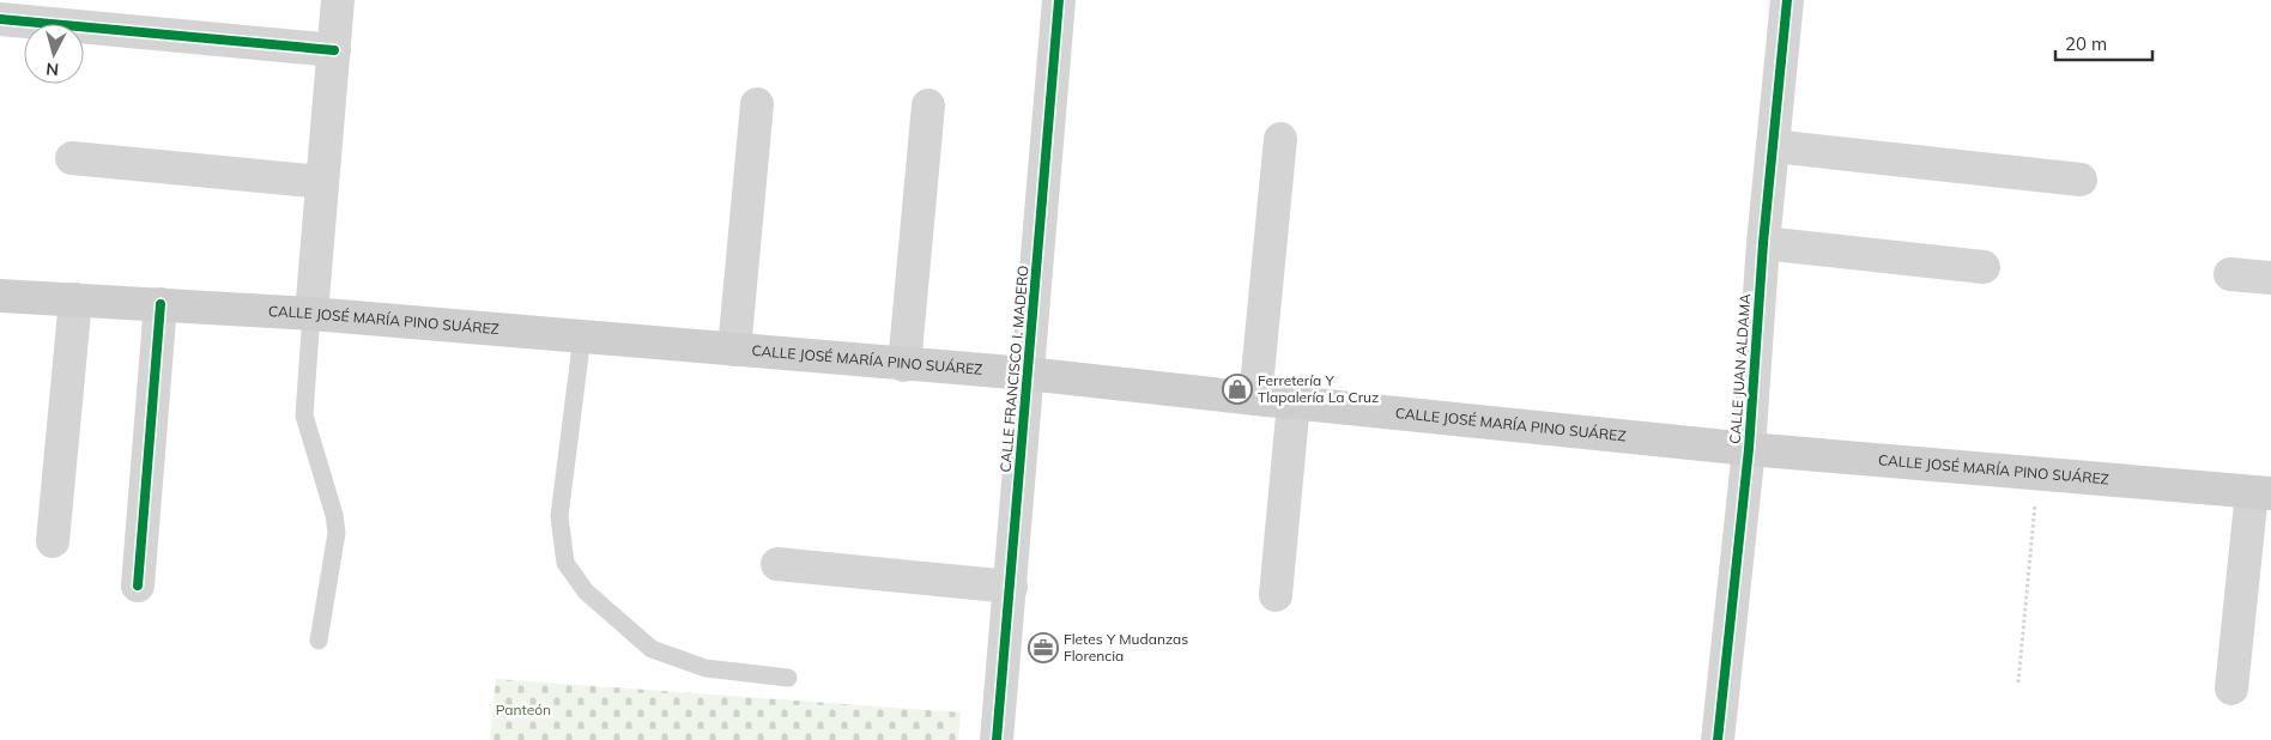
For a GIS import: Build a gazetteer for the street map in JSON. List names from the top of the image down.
{
  "streets": {
    "main road": ["CALLE JOSÉ MARÍA PINO SUÁREZ"],
    "street": ["CALLE FRANCISCO I. MADERO", "CALLE JUAN ALDAMA"]
  },
  "crossings": [
    ["CALLE JOSÉ MARÍA PINO SUÁREZ", "CALLE FRANCISCO I. MADERO"],
    ["CALLE JOSÉ MARÍA PINO SUÁREZ", "CALLE JUAN ALDAMA"]
  ],
  "parks": ["Panteón"],
  "places": {
    "shop": ["Ferretería Y Tlapalería La Cruz"],
    "office": ["Fletes Y Mudanzas Florencia"]
  },
  "scale_bar": "20 m",
  "north": "bottom"
}
